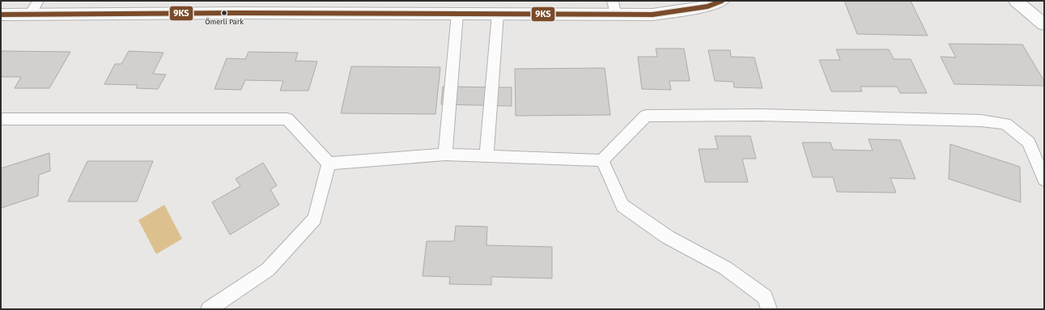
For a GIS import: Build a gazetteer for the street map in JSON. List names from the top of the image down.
{
  "places": ["Ömerli Park"],
  "lines": ["transit line 9KS"]
}
